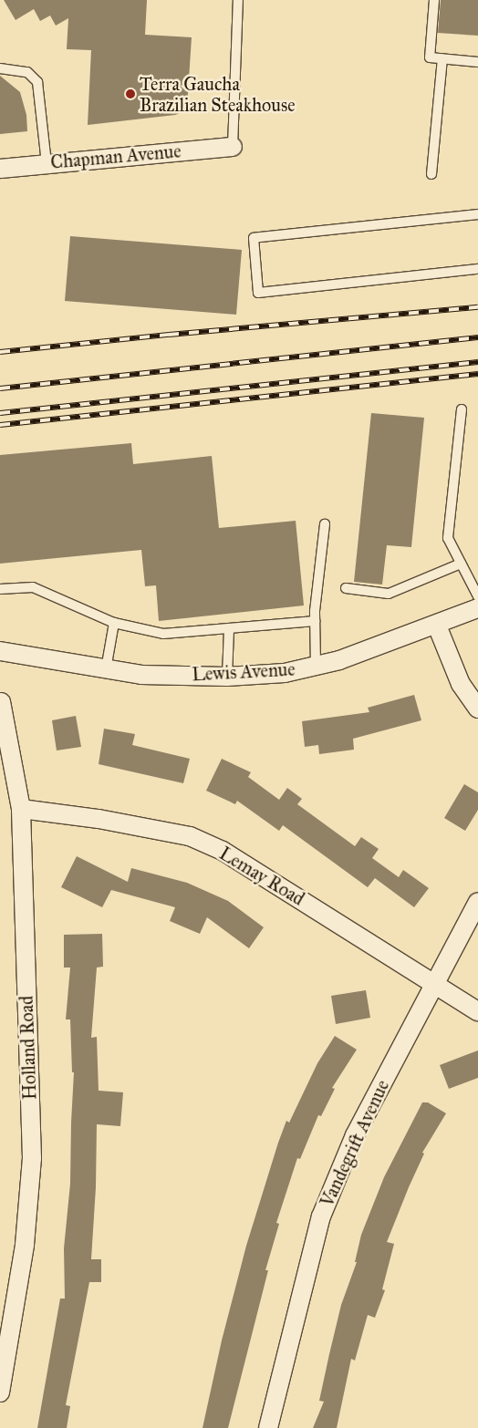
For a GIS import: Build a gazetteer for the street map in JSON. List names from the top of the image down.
{
  "streets": {
    "street": [
      "Chapman Avenue",
      "Lewis Avenue",
      "Lemay Road",
      "Holland Road",
      "Vandegrift Avenue"
    ]
  },
  "crossings": [
    ["Lemay Road", "Holland Road"],
    ["Lemay Road", "Vandegrift Avenue"]
  ],
  "places": ["Terra Gaucha Brazilian Steakhouse"]
}
